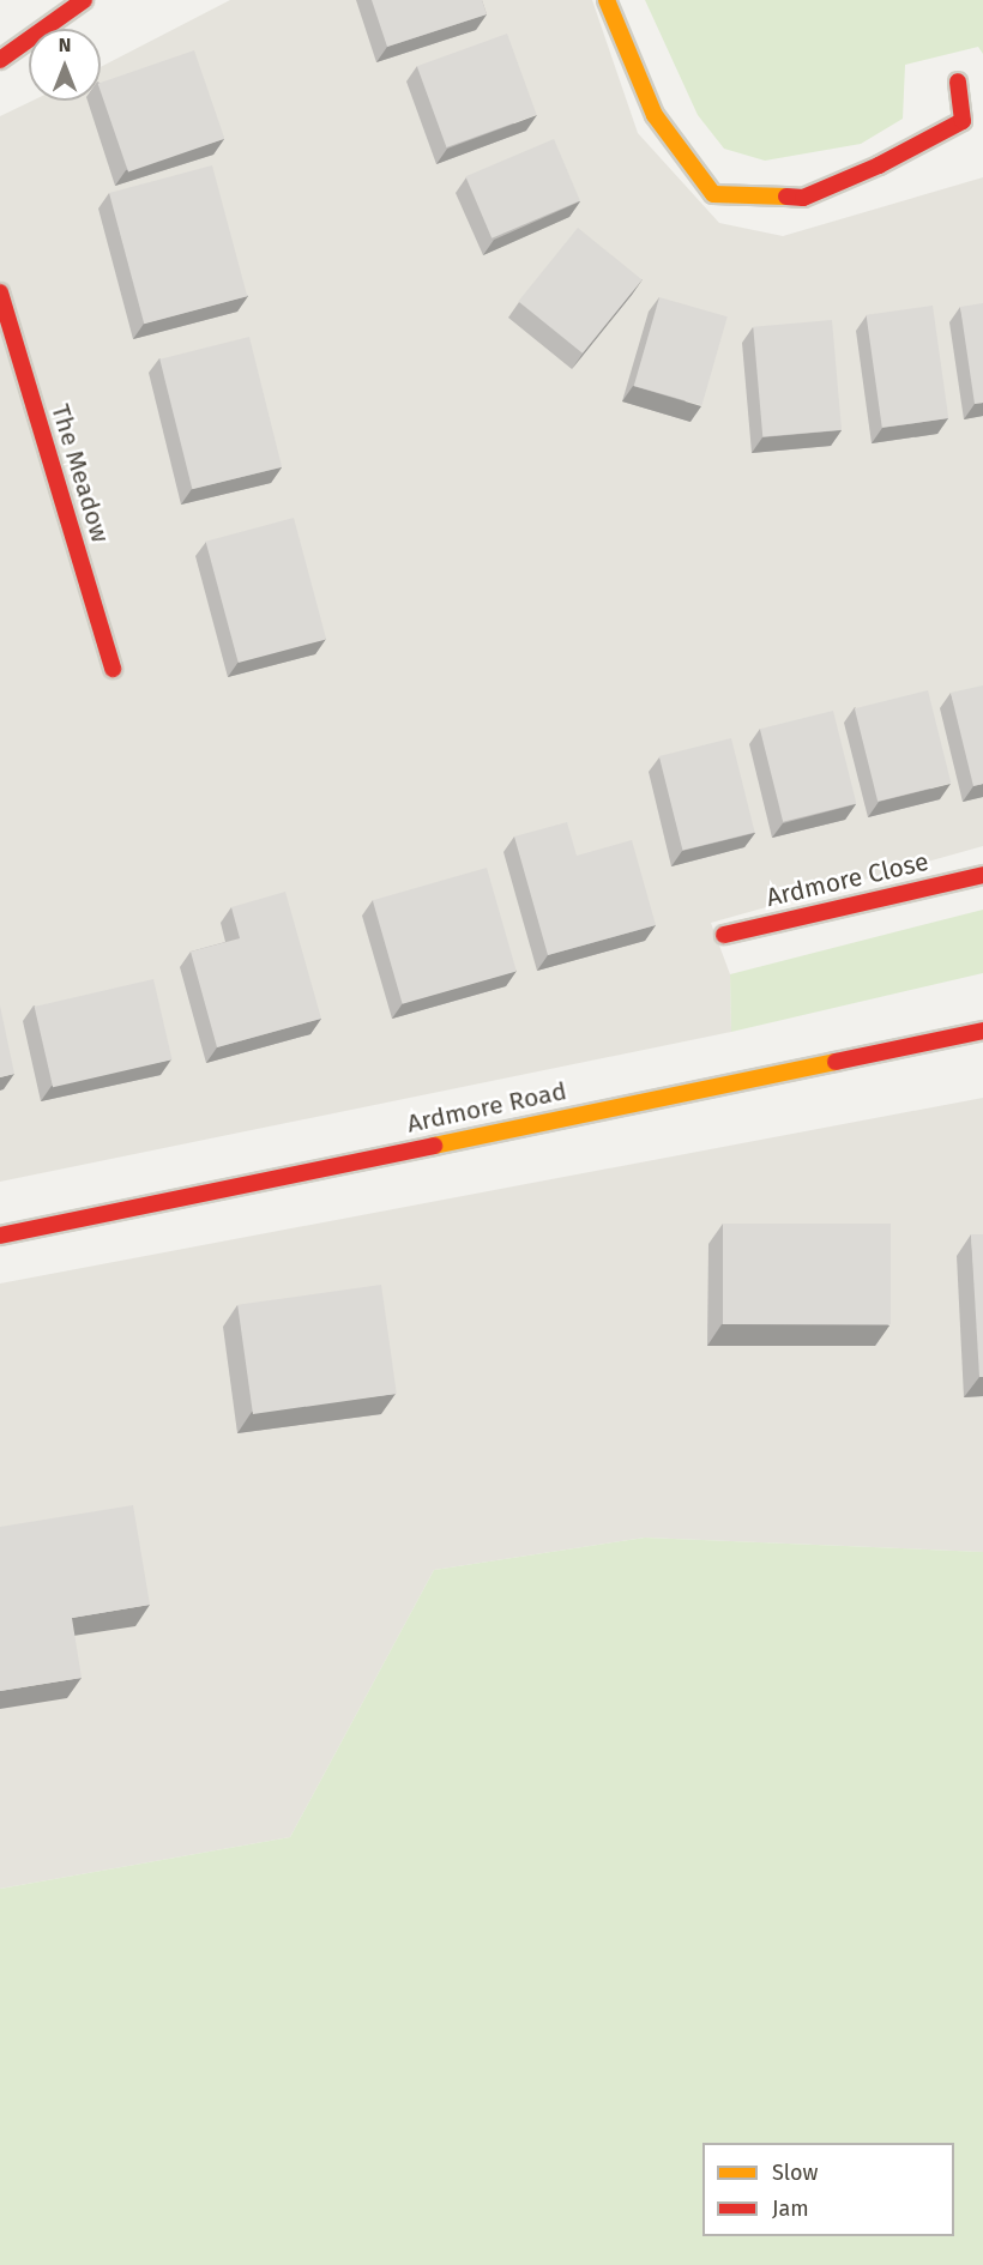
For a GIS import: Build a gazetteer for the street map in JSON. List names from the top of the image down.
{
  "streets": {
    "street": ["The Meadow", "Ardmore Close", "Ardmore Road"]
  },
  "legend": ["Slow", "Jam"],
  "north": "top"
}
